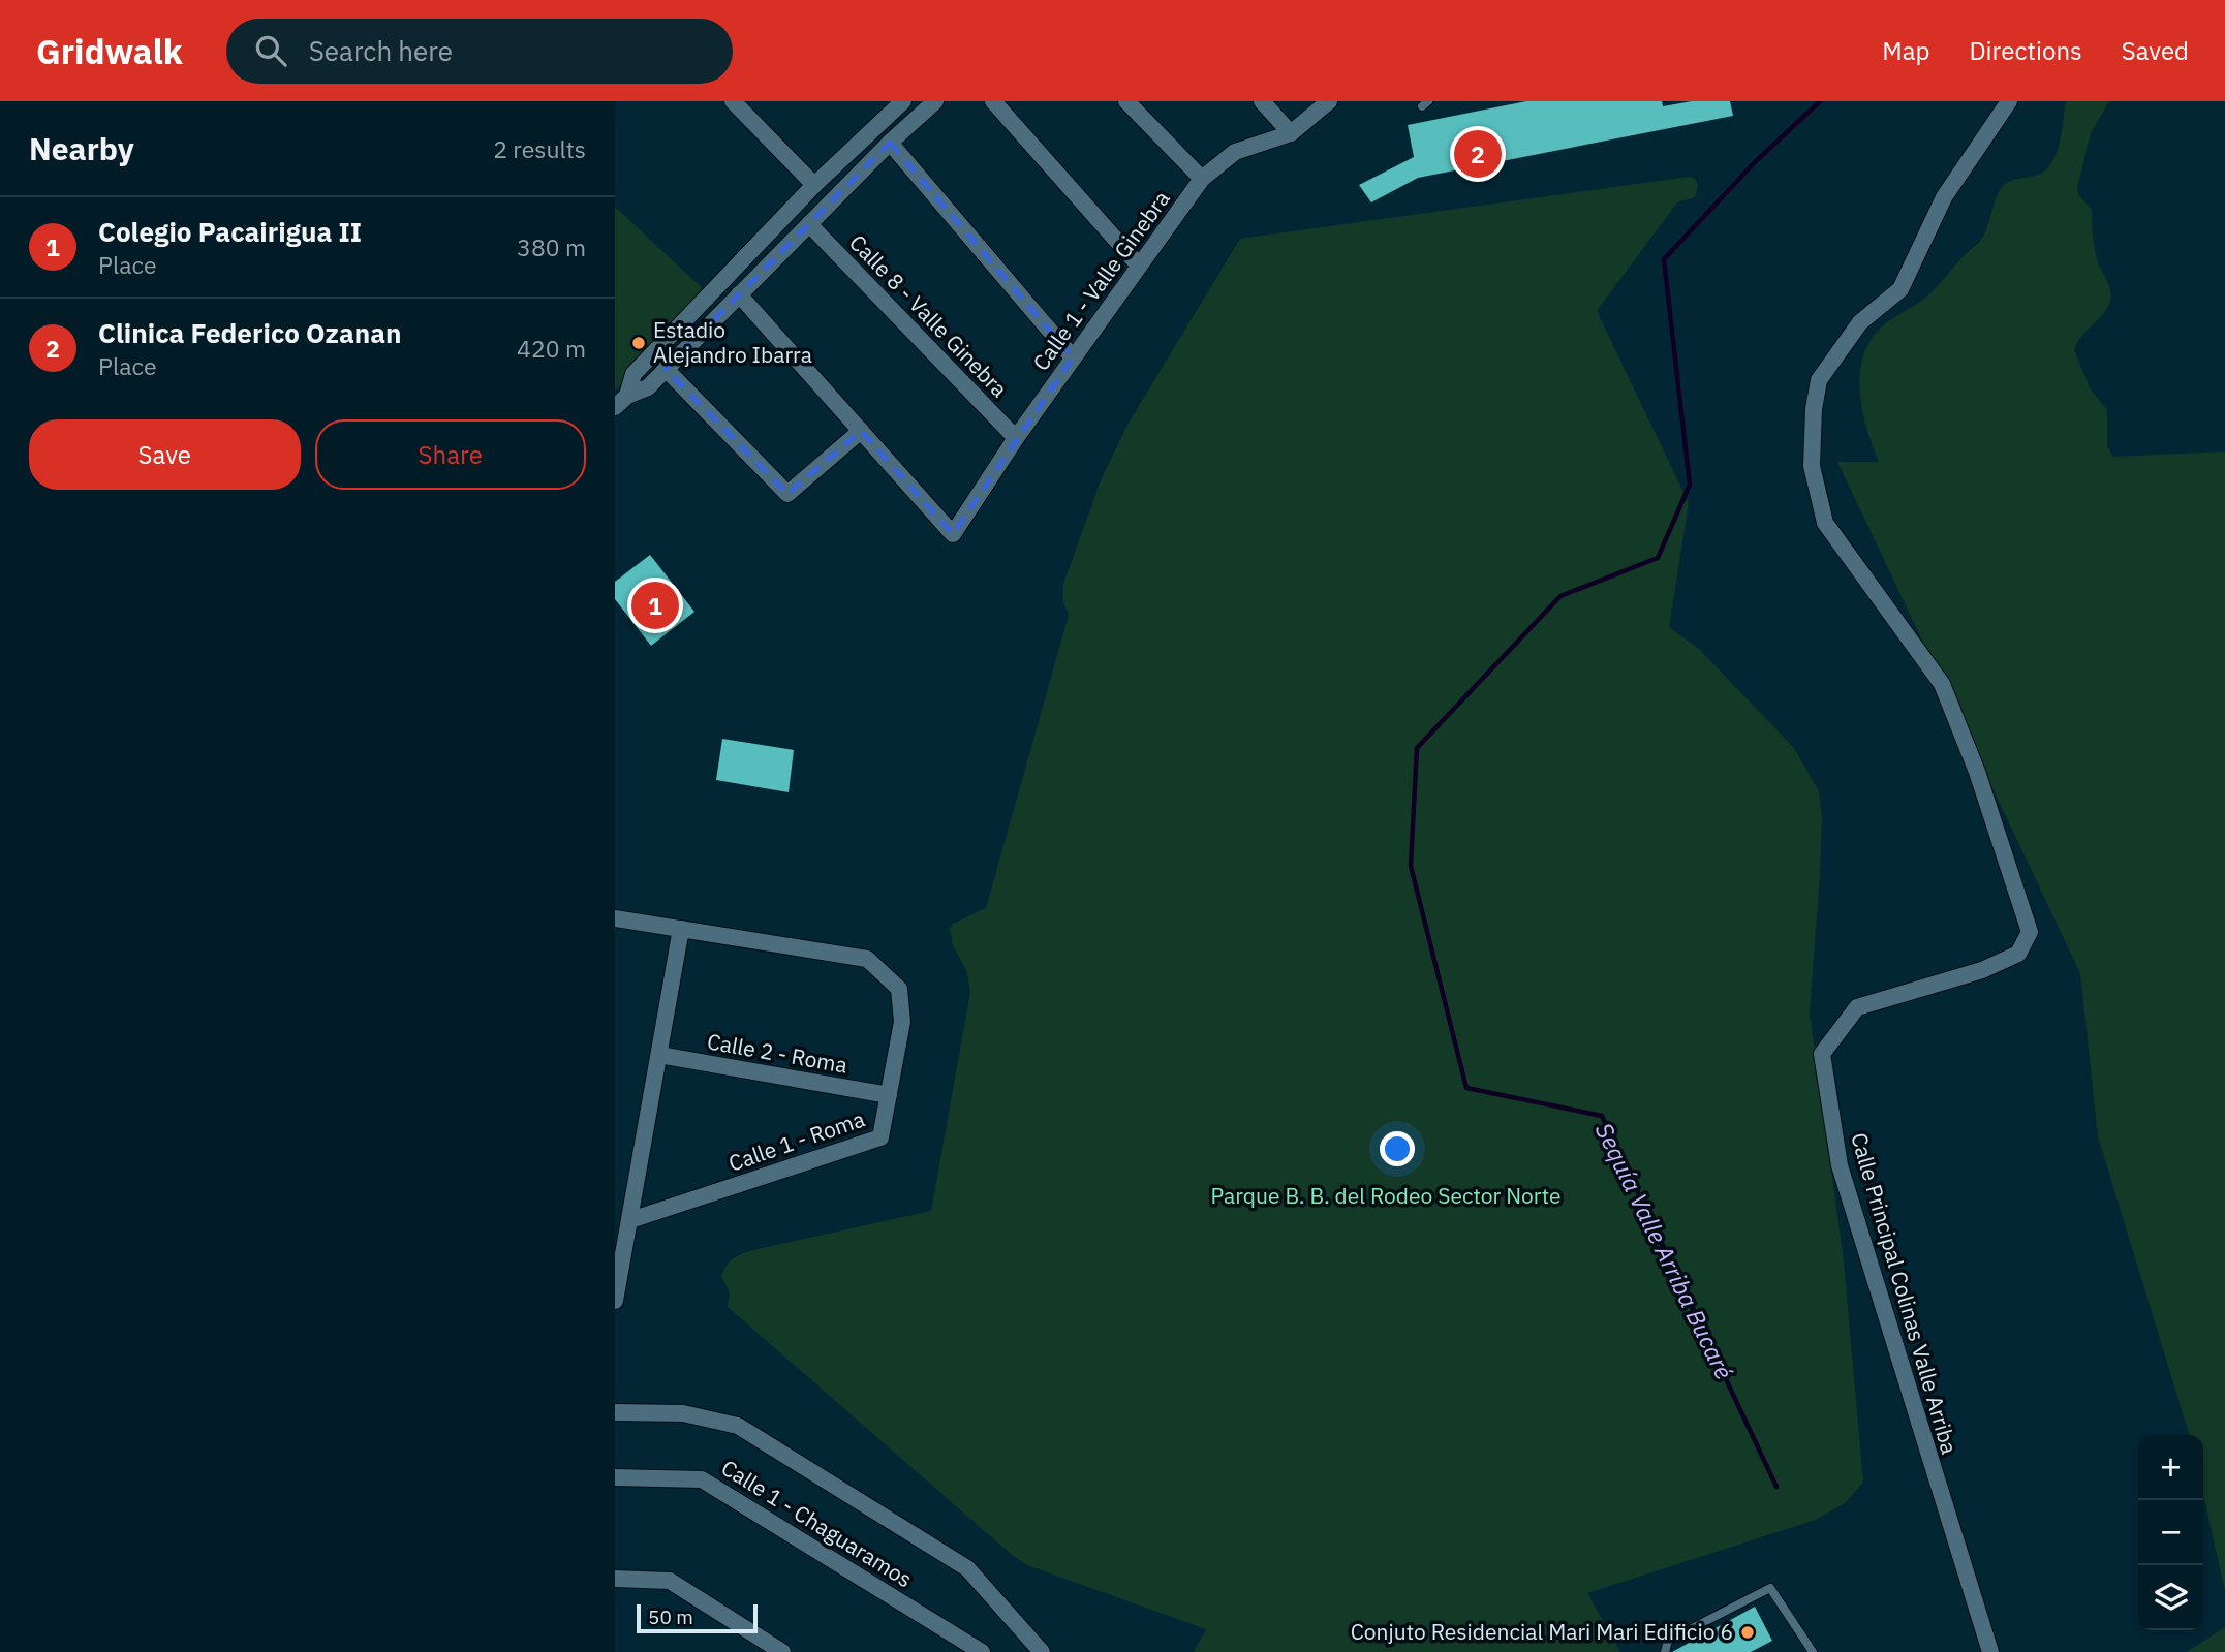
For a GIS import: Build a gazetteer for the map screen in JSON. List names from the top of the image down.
{
  "streets": {
    "street": [
      "Calle 1 - Valle Ginebra",
      "Calle 8 - Valle Ginebra",
      "Calle 2 - Roma",
      "Calle 1 - Roma",
      "Calle Principal Colinas Valle Arriba",
      "Calle 1 - Chaguaramos"
    ]
  },
  "crossings": [
    ["Calle 1 - Valle Ginebra", "Calle 8 - Valle Ginebra"],
    ["Calle 2 - Roma", "Calle 1 - Roma"]
  ],
  "water": ["Sequía Valle Arriba Bucaré"],
  "parks": ["Parque B. B. del Rodeo Sector Norte"],
  "places": ["Estadio Alejandro Ibarra", "Conjuto Residencial Mari Mari Edificio 6"],
  "scale_bar": "50 m",
  "page": {
    "header": "Gridwalk",
    "search": "Search here",
    "nav": ["Map", "Directions", "Saved"],
    "heading": ["Nearby", "2 results"],
    "pins": ["2", "1"],
    "list": [
      {
        "mark": "1",
        "name": "Colegio Pacairigua II",
        "note": "Place",
        "value": "380 m"
      },
      {
        "mark": "2",
        "name": "Clinica Federico Ozanan",
        "note": "Place",
        "value": "420 m"
      }
    ],
    "buttons": ["Save", "Share"],
    "map_buttons": ["+", "−"],
    "scale": "50 m"
  }
}
